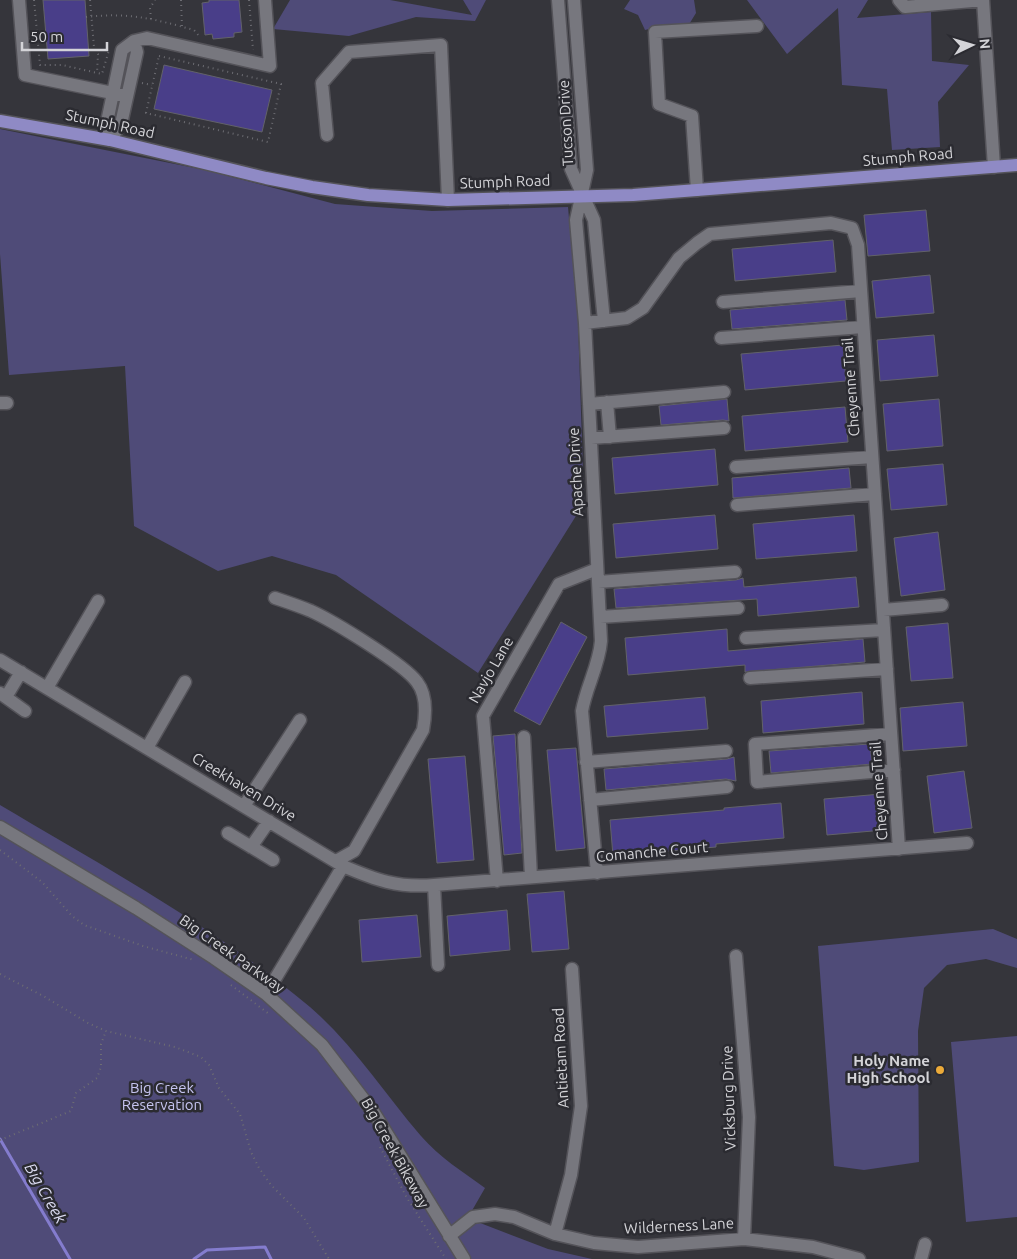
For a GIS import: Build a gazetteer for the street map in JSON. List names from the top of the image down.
{
  "streets": {
    "main road": ["Stumph Road"],
    "street": [
      "Tucson Drive",
      "Cheyenne Trail",
      "Apache Drive",
      "Navjo Lane",
      "Creekhaven Drive",
      "Comanche Court",
      "Big Creek Parkway",
      "Antietam Road",
      "Vicksburg Drive",
      "Wilderness Lane"
    ],
    "path": ["Big Creek Bikeway"]
  },
  "crossings": [
    ["Tucson Drive", "Stumph Road"],
    ["Tucson Drive", "Apache Drive"],
    ["Stumph Road", "Apache Drive"],
    ["Cheyenne Trail", "Apache Drive"],
    ["Cheyenne Trail", "Comanche Court"],
    ["Apache Drive", "Navjo Lane"],
    ["Apache Drive", "Comanche Court"],
    ["Navjo Lane", "Comanche Court"],
    ["Creekhaven Drive", "Comanche Court"],
    ["Big Creek Parkway", "Wilderness Lane"],
    ["Antietam Road", "Wilderness Lane"],
    ["Vicksburg Drive", "Wilderness Lane"]
  ],
  "water": ["Big Creek"],
  "parks": ["Big Creek Reservation"],
  "places": ["Holy Name High School"],
  "scale_bar": "50 m",
  "north": "right"
}
